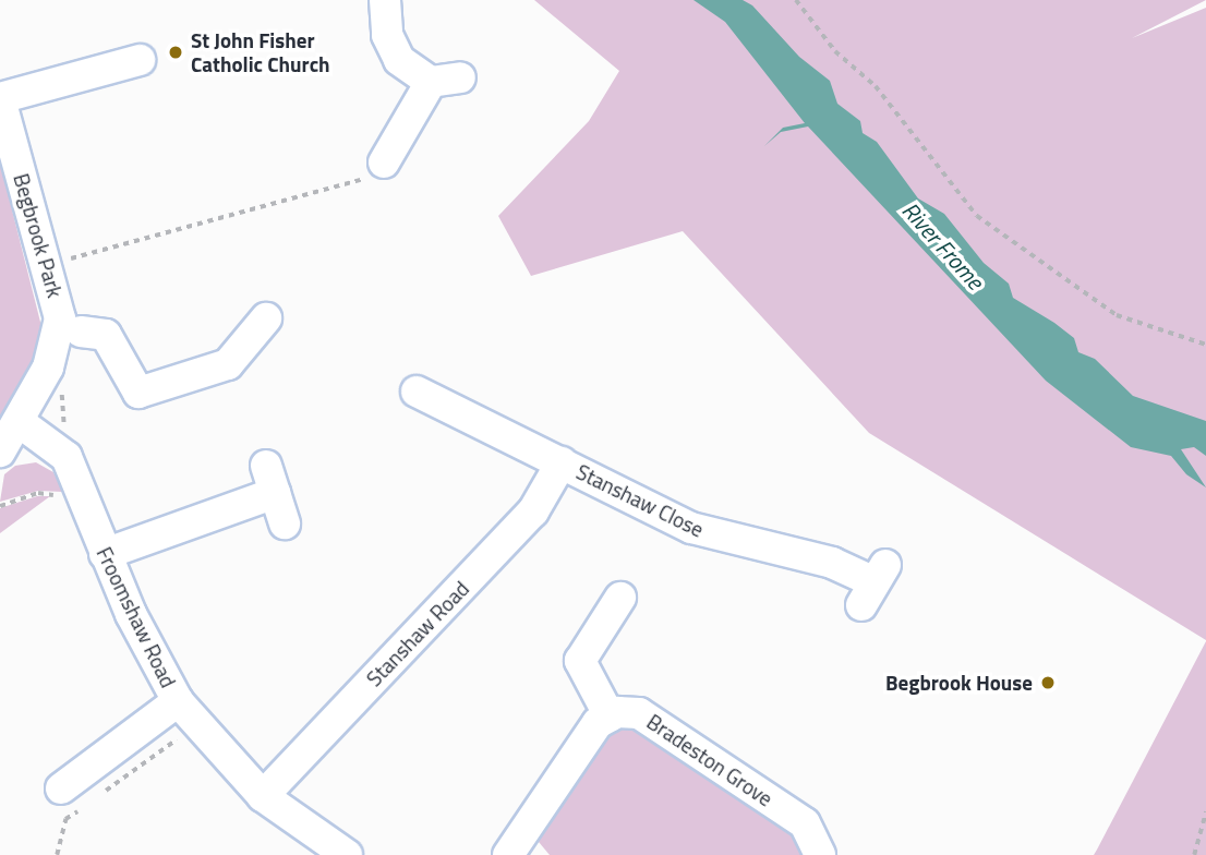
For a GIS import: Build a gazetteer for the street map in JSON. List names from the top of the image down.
{
  "streets": {
    "street": [
      "Begbrook Park",
      "Stanshaw Close",
      "Froomshaw Road",
      "Stanshaw Road",
      "Bradeston Grove"
    ]
  },
  "crossings": [
    ["Begbrook Park", "Froomshaw Road"],
    ["Stanshaw Close", "Stanshaw Road"],
    ["Froomshaw Road", "Stanshaw Road"]
  ],
  "water": ["River Frome"],
  "places": ["St John Fisher Catholic Church", "Begbrook House"]
}
